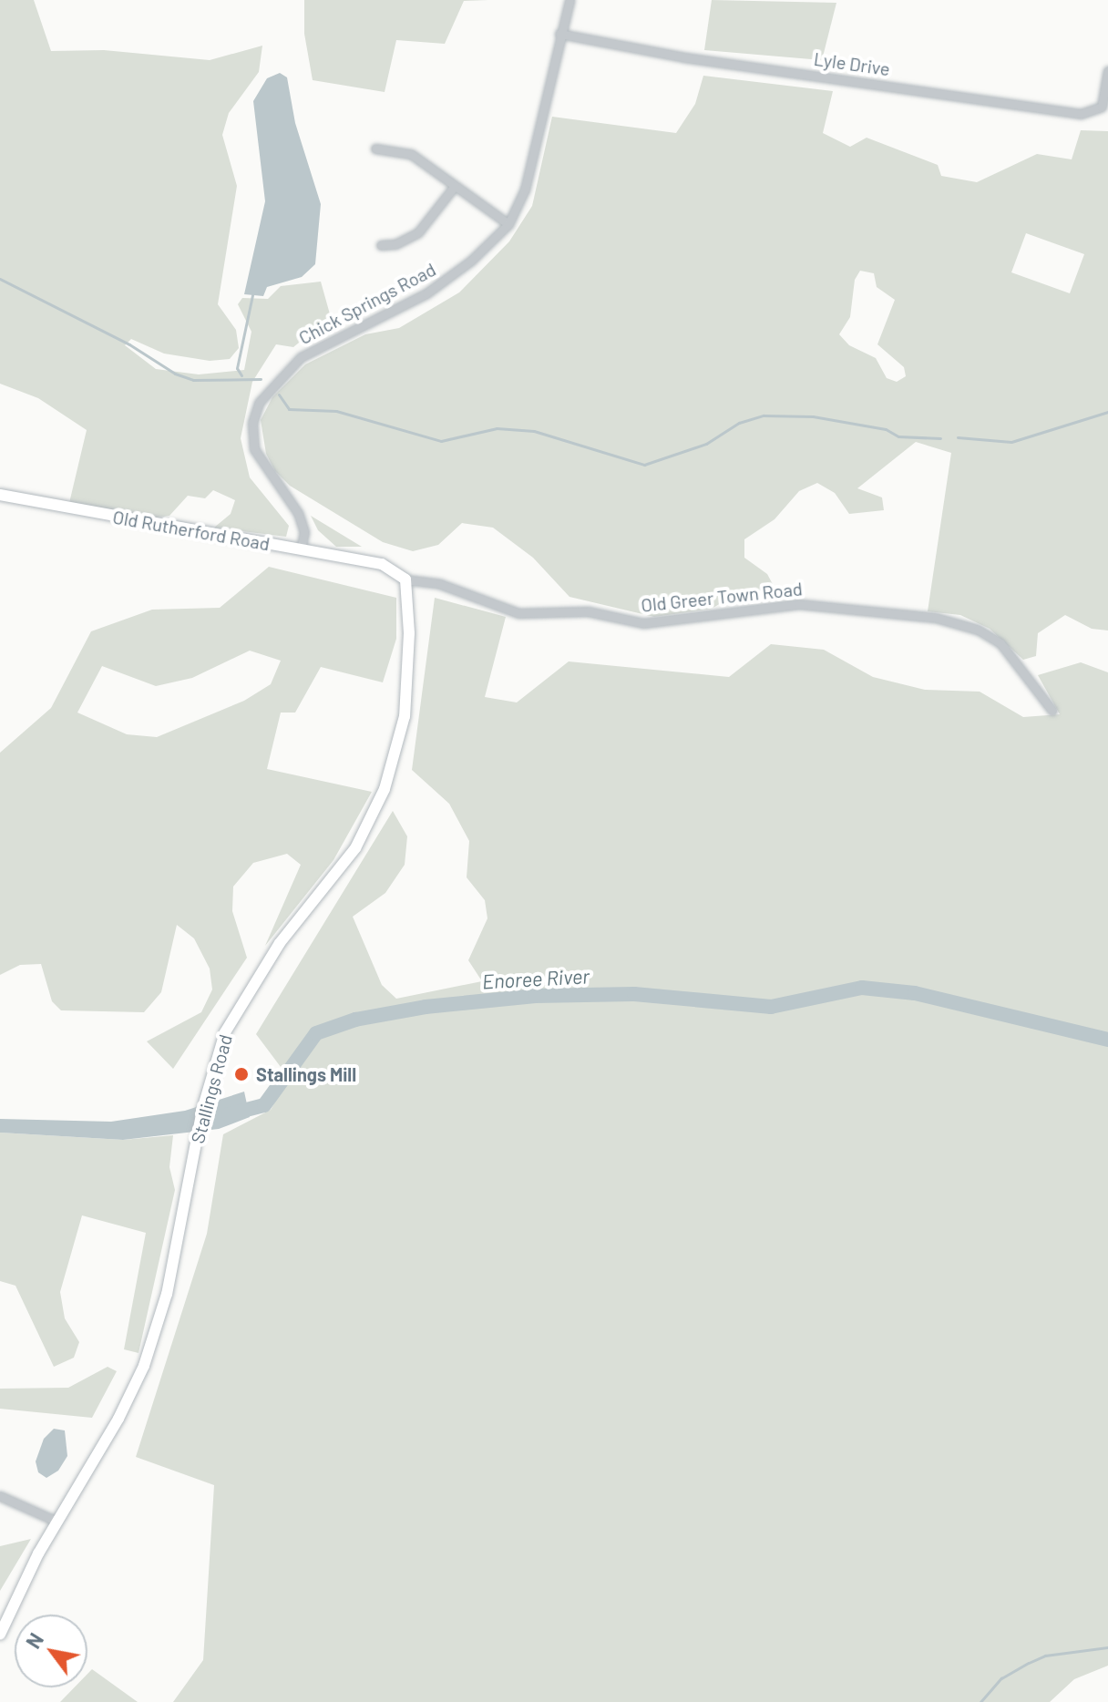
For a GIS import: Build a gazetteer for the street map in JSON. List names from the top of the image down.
{
  "streets": {
    "street": [
      "Lyle Drive",
      "Chick Springs Road",
      "Old Rutherford Road",
      "Old Greer Town Road",
      "Stallings Road"
    ]
  },
  "crossings": [
    ["Lyle Drive", "Chick Springs Road"],
    ["Chick Springs Road", "Old Rutherford Road"],
    ["Old Rutherford Road", "Old Greer Town Road"],
    ["Old Rutherford Road", "Stallings Road"],
    ["Old Greer Town Road", "Stallings Road"]
  ],
  "water": ["Enoree River"],
  "places": ["Stallings Mill"],
  "north": "top left"
}
